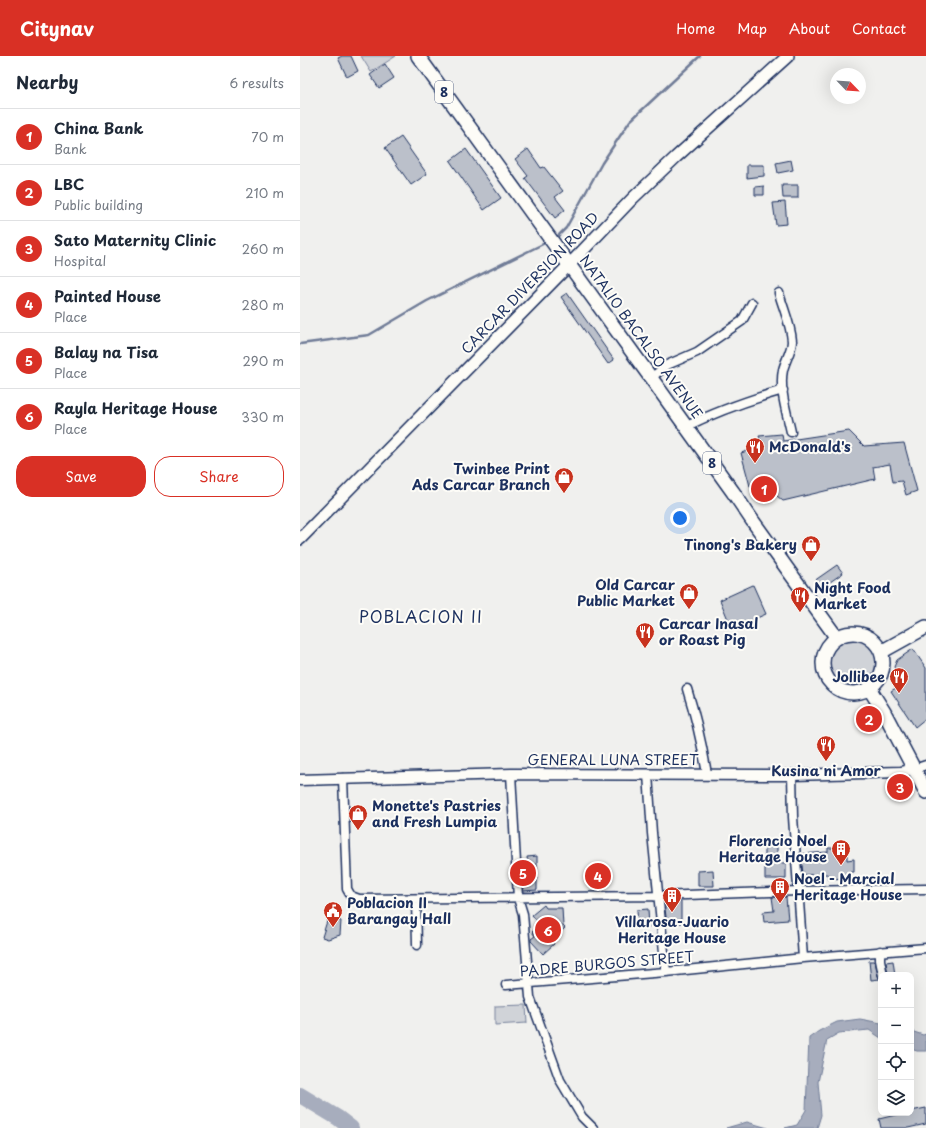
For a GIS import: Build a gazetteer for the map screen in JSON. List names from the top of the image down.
{
  "streets": {
    "highway": ["8", "NATALIO BACALSO AVENUE"],
    "main road": ["CARCAR DIVERSION ROAD"],
    "street": ["GENERAL LUNA STREET", "PADRE BURGOS STREET"]
  },
  "crossings": [
    ["CARCAR DIVERSION ROAD", "NATALIO BACALSO AVENUE"]
  ],
  "districts": ["POBLACION II"],
  "places": {
    "restaurant": [
      "McDonald's",
      "Night Food Market",
      "Carcar Inasal or Roast Pig",
      "Jollibee",
      "Kusina ni Amor"
    ],
    "shop": [
      "Twinbee Print Ads Carcar Branch",
      "Tinong's Bakery",
      "Old Carcar Public Market",
      "Monette's Pastries and Fresh Lumpia"
    ],
    "building": ["Florencio Noel Heritage House", "Noel - Marcial Heritage House", "Villarosa-Juario Heritage House"],
    "public building": ["Poblacion II Barangay Hall"]
  },
  "north": "bottom right",
  "page": {
    "header": "Citynav",
    "nav": [
      "Home",
      "Map",
      "About",
      "Contact"
    ],
    "heading": ["Nearby", "6 results"],
    "list": [
      {
        "mark": "1",
        "name": "China Bank",
        "note": "Bank",
        "value": "70 m"
      },
      {
        "mark": "2",
        "name": "LBC",
        "note": "Public building",
        "value": "210 m"
      },
      {
        "mark": "3",
        "name": "Sato Maternity Clinic",
        "note": "Hospital",
        "value": "260 m"
      },
      {
        "mark": "4",
        "name": "Painted House",
        "note": "Place",
        "value": "280 m"
      },
      {
        "mark": "5",
        "name": "Balay na Tisa",
        "note": "Place",
        "value": "290 m"
      },
      {
        "mark": "6",
        "name": "Rayla Heritage House",
        "note": "Place",
        "value": "330 m"
      }
    ],
    "buttons": ["Save", "Share"],
    "pins": [
      "1",
      "2",
      "3",
      "5",
      "4",
      "6"
    ],
    "map_buttons": ["+", "−"]
  }
}
